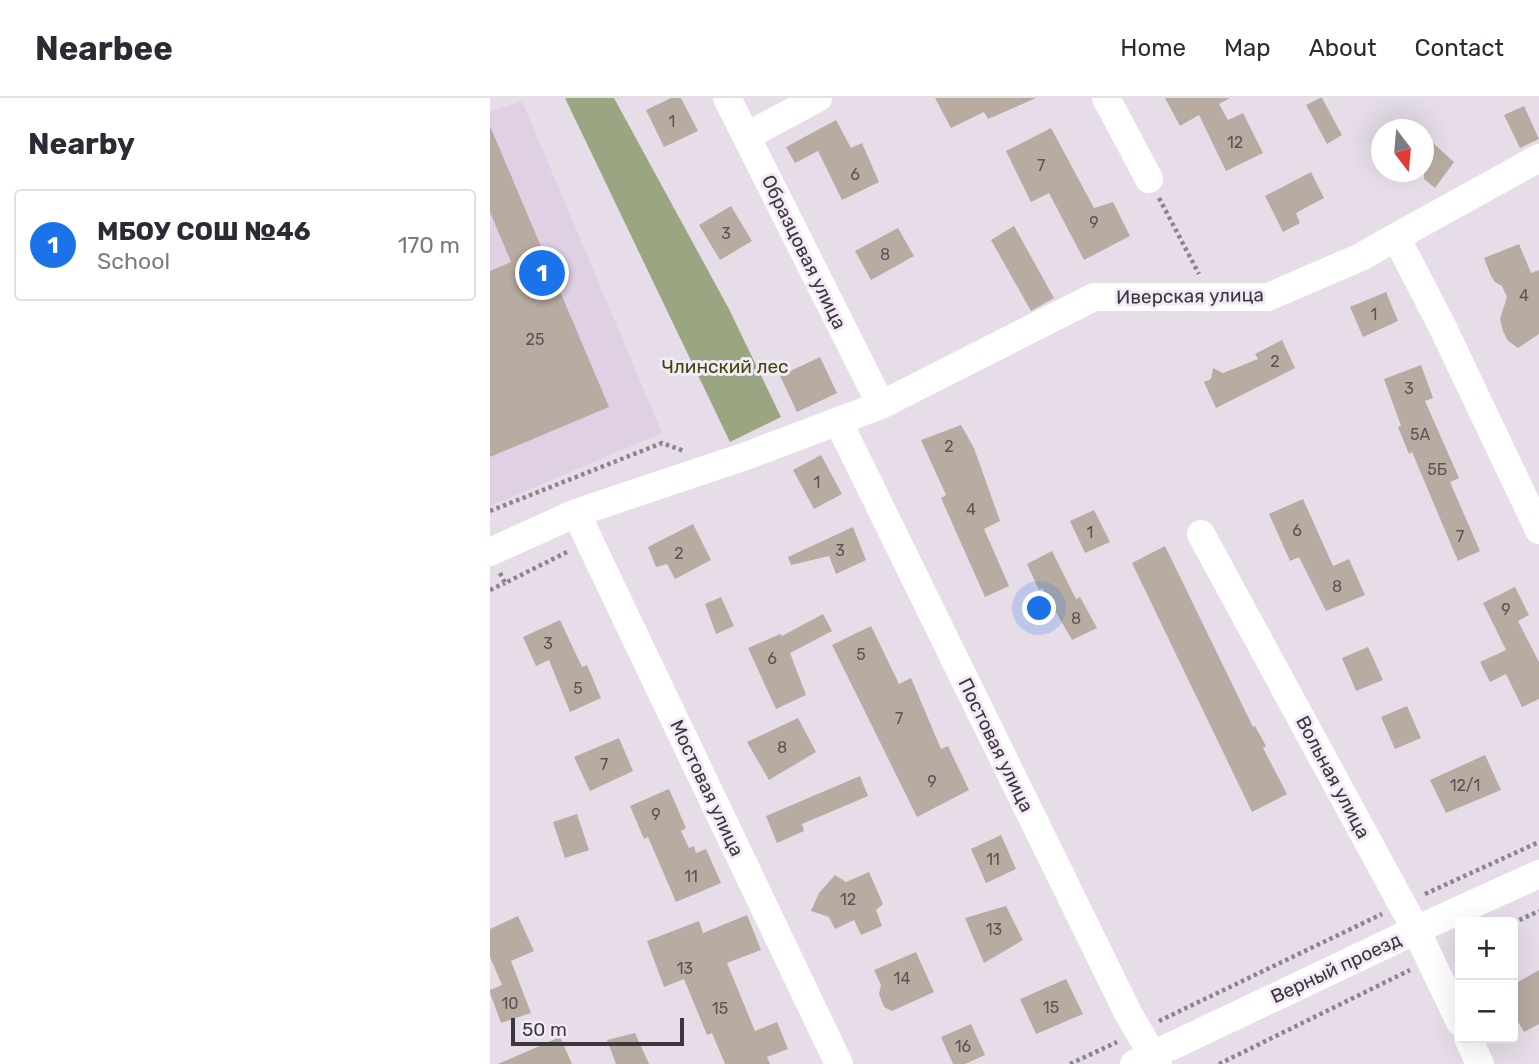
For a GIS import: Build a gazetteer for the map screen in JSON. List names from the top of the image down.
{
  "streets": {
    "street": [
      "Образцовая улица",
      "Иверская улица",
      "Постовая улица",
      "Вольная улица",
      "Мостовая улица",
      "Верный проезд"
    ]
  },
  "crossings": [
    ["Образцовая улица", "Иверская улица"],
    ["Иверская улица", "Постовая улица"],
    ["Иверская улица", "Мостовая улица"],
    ["Постовая улица", "Верный проезд"],
    ["Вольная улица", "Верный проезд"]
  ],
  "parks": ["Члинский лес"],
  "house_numbers": [
    "1",
    "12",
    "7",
    "6",
    "9",
    "3",
    "8",
    "4",
    "1",
    "25",
    "2",
    "3",
    "5А",
    "2",
    "5Б",
    "1",
    "4",
    "6",
    "1",
    "7",
    "3",
    "2",
    "8",
    "9",
    "8",
    "3",
    "5",
    "6",
    "5",
    "7",
    "8",
    "7",
    "9",
    "12/1",
    "9",
    "11",
    "11",
    "12",
    "13",
    "13",
    "14",
    "10",
    "15",
    "15",
    "16"
  ],
  "scale_bar": "50 m",
  "north": "bottom",
  "page": {
    "header": "Nearbee",
    "nav": [
      "Home",
      "Map",
      "About",
      "Contact"
    ],
    "heading": "Nearby",
    "list": [
      {
        "mark": "1",
        "name": "МБОУ СОШ №46",
        "note": "School",
        "value": "170 m"
      }
    ],
    "pins": "1",
    "map_buttons": ["+", "−"],
    "scale": "50 m"
  }
}
